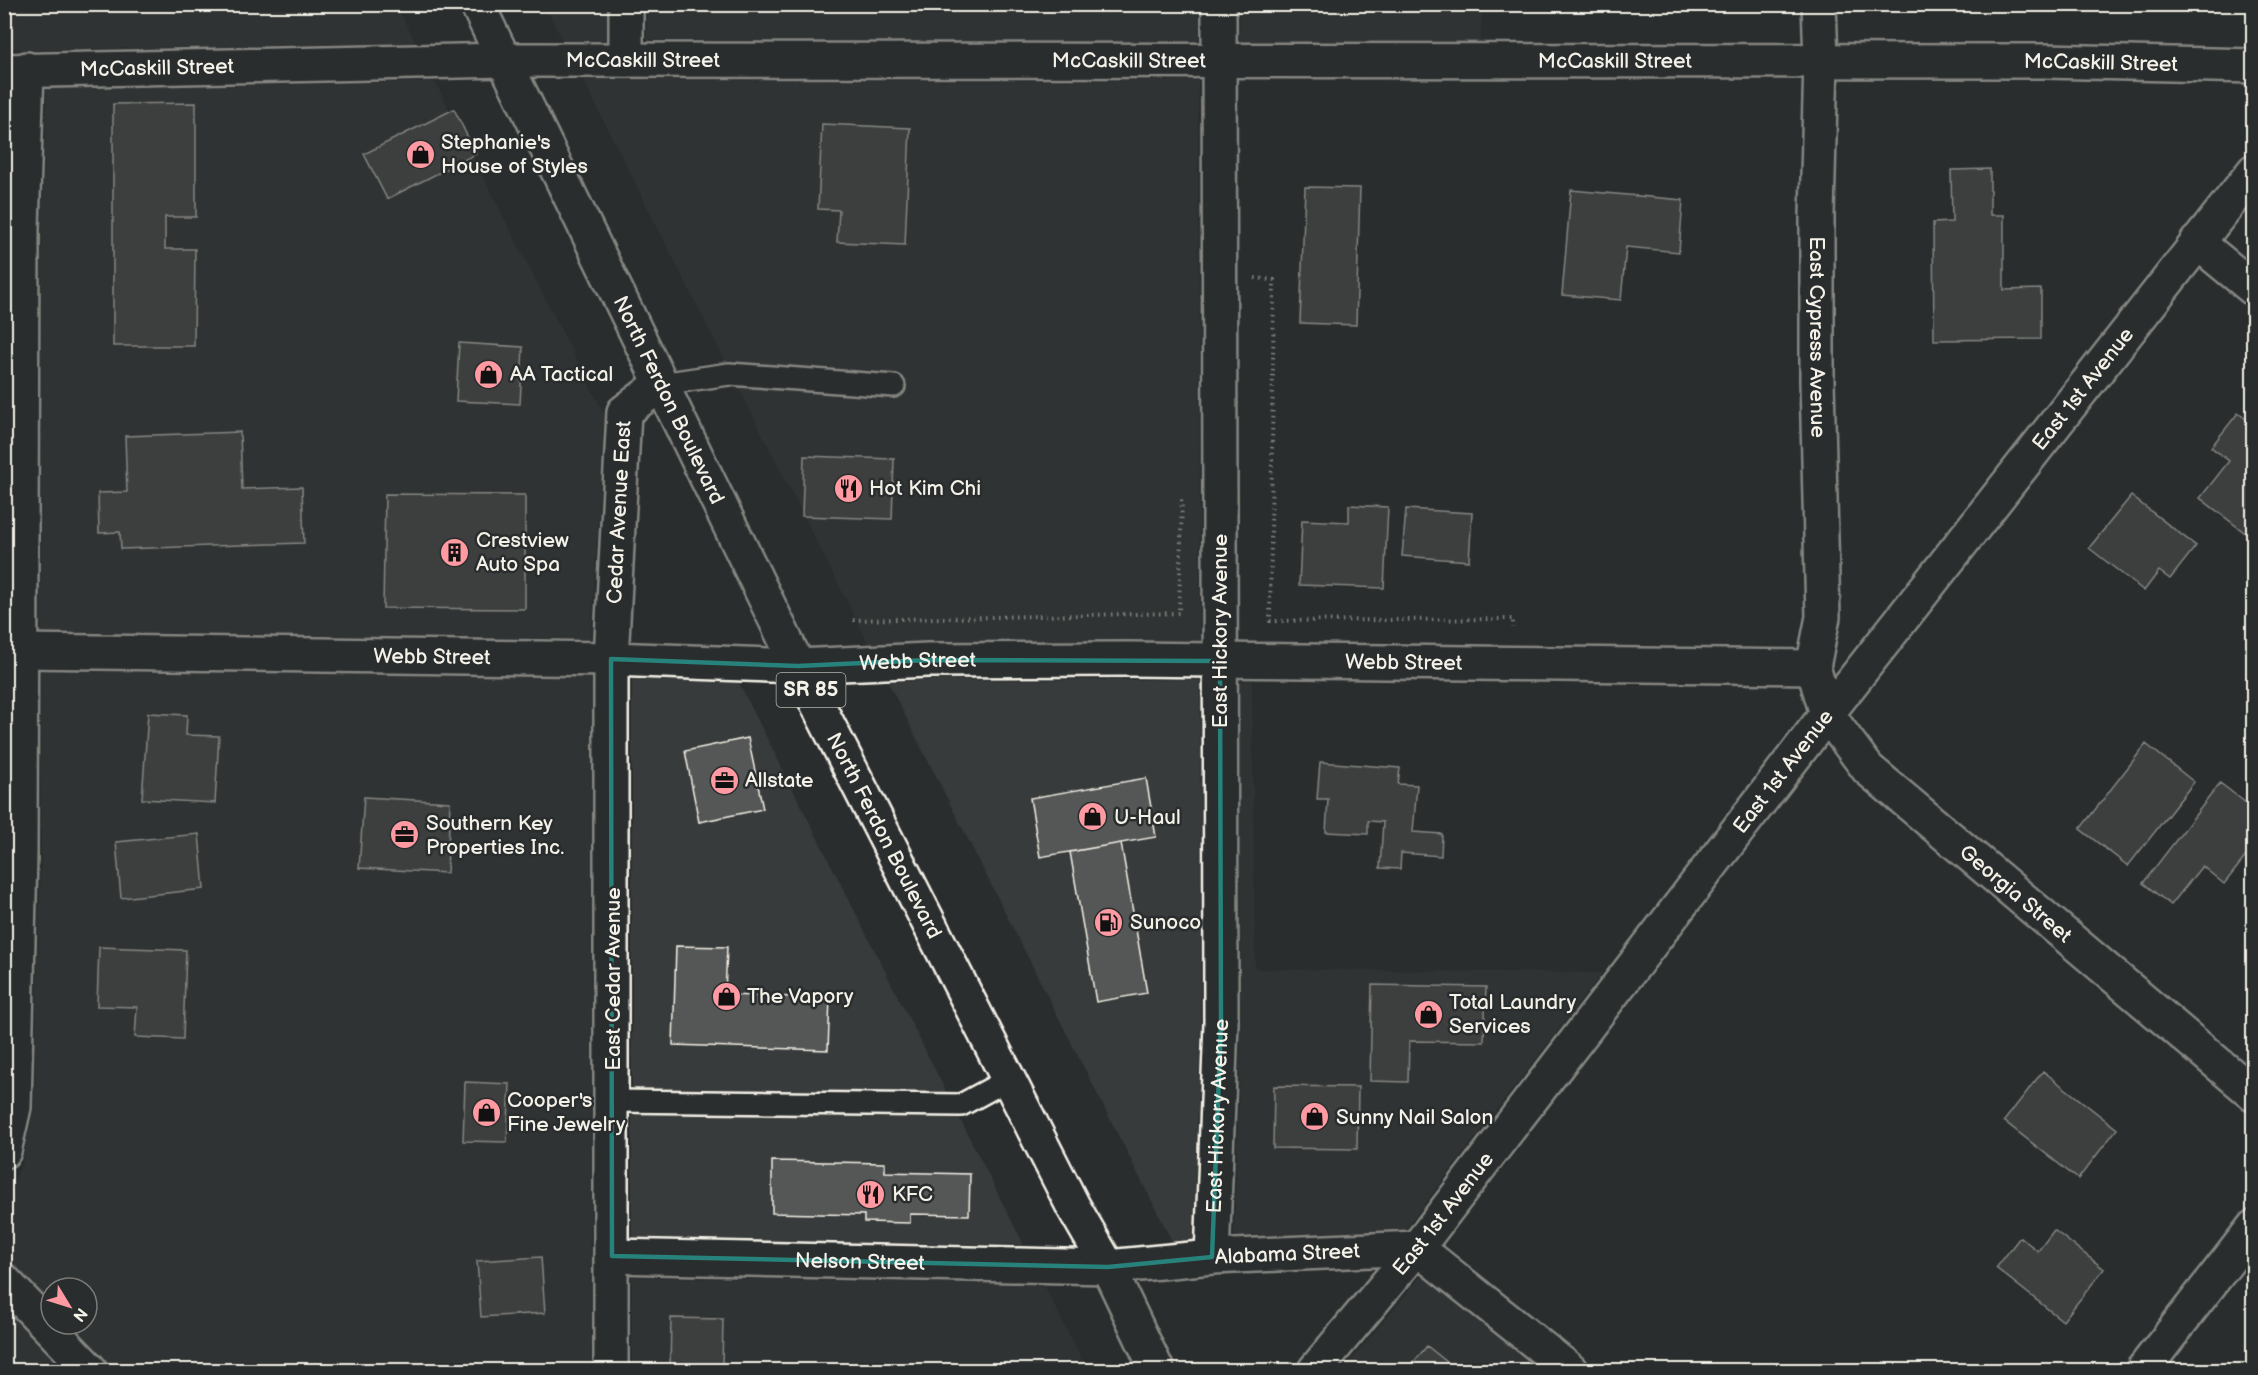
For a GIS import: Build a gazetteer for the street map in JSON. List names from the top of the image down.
{
  "streets": {
    "street": [
      "McCaskill Street",
      "East Cypress Avenue",
      "East 1st Avenue",
      "North Ferdon Boulevard",
      "Cedar Avenue East",
      "East Hickory Avenue",
      "Webb Street",
      "SR 85",
      "Georgia Street",
      "East Cedar Avenue",
      "Alabama Street",
      "Nelson Street"
    ]
  },
  "crossings": [
    ["McCaskill Street", "East Cypress Avenue"],
    ["McCaskill Street", "North Ferdon Boulevard"],
    ["McCaskill Street", "East Hickory Avenue"],
    ["East Cypress Avenue", "Webb Street"],
    ["East Cypress Avenue", "Georgia Street"],
    ["East 1st Avenue", "Georgia Street"],
    ["East 1st Avenue", "Alabama Street"],
    ["North Ferdon Boulevard", "Cedar Avenue East"],
    ["North Ferdon Boulevard", "Webb Street"],
    ["North Ferdon Boulevard", "Alabama Street"],
    ["North Ferdon Boulevard", "Nelson Street"],
    ["Cedar Avenue East", "Webb Street"],
    ["Cedar Avenue East", "East Cedar Avenue"],
    ["East Hickory Avenue", "Webb Street"],
    ["East Hickory Avenue", "Alabama Street"],
    ["Webb Street", "Georgia Street"],
    ["Webb Street", "East Cedar Avenue"],
    ["East Cedar Avenue", "Nelson Street"],
    ["Alabama Street", "Nelson Street"]
  ],
  "places": {
    "shop": [
      "Stephanie's House of Styles",
      "AA Tactical",
      "U-Haul",
      "The Vapory",
      "Total Laundry Services",
      "Cooper's Fine Jewelry",
      "Sunny Nail Salon"
    ],
    "restaurant": ["Hot Kim Chi", "KFC"],
    "building": ["Crestview Auto Spa"],
    "office": ["Allstate", "Southern Key Properties Inc."],
    "fuel station": ["Sunoco"]
  },
  "north": "bottom right"
}
